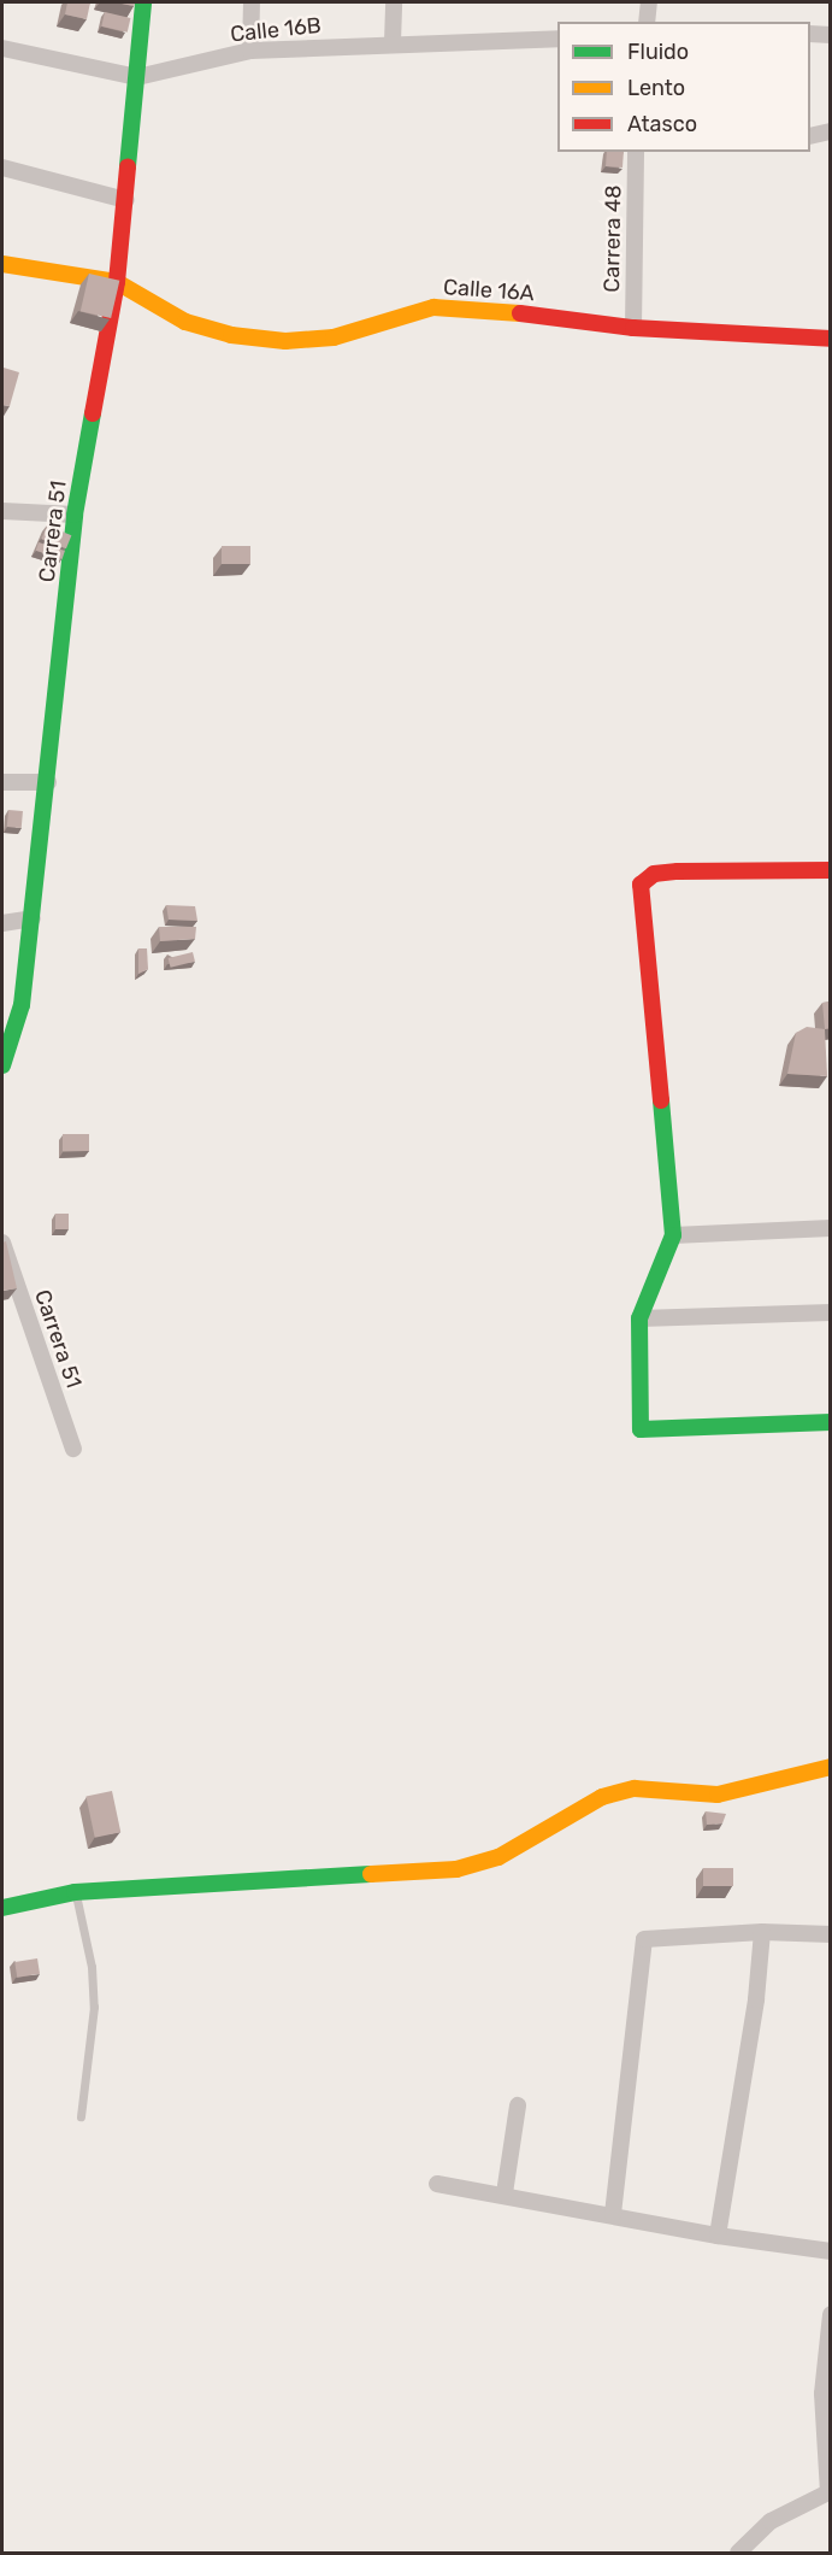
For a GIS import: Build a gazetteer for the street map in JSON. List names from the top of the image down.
{
  "streets": {
    "street": [
      "Calle 16B",
      "Carrera 48",
      "Calle 16A",
      "Carrera 51"
    ]
  },
  "crossings": [
    ["Calle 16B", "Carrera 51"],
    ["Carrera 48", "Calle 16A"],
    ["Calle 16A", "Carrera 51"]
  ],
  "legend": ["Fluido", "Lento", "Atasco"]
}
